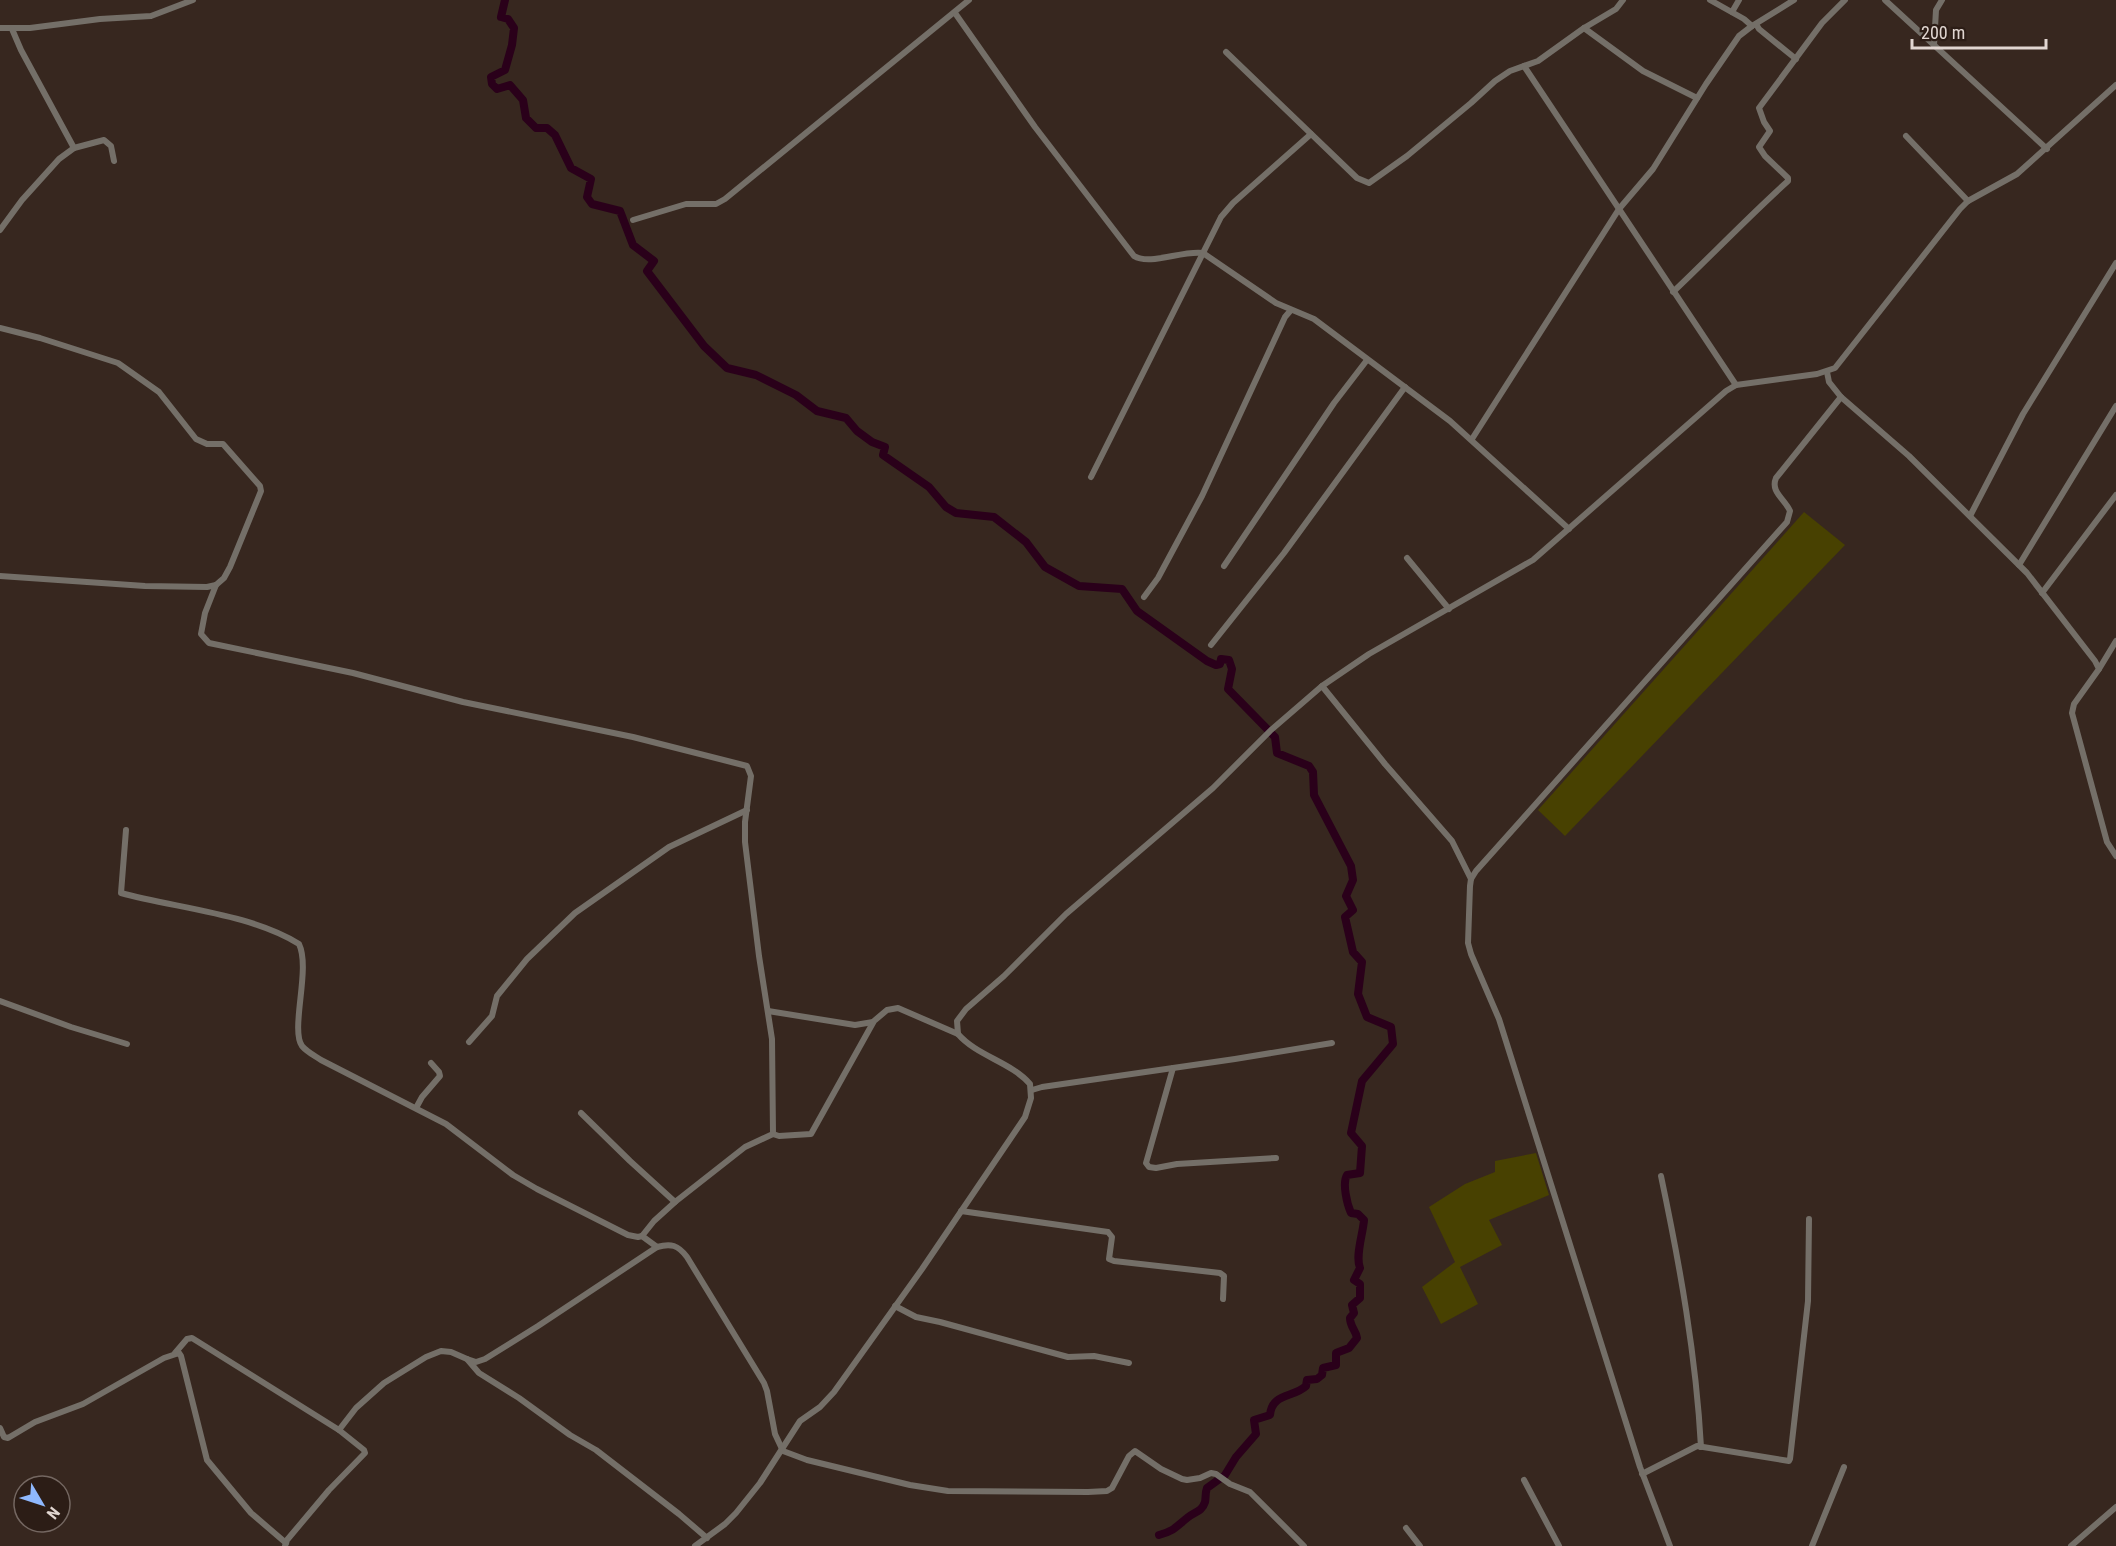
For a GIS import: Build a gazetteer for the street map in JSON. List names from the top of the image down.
{
  "scale_bar": "200 m",
  "north": "bottom right"
}
